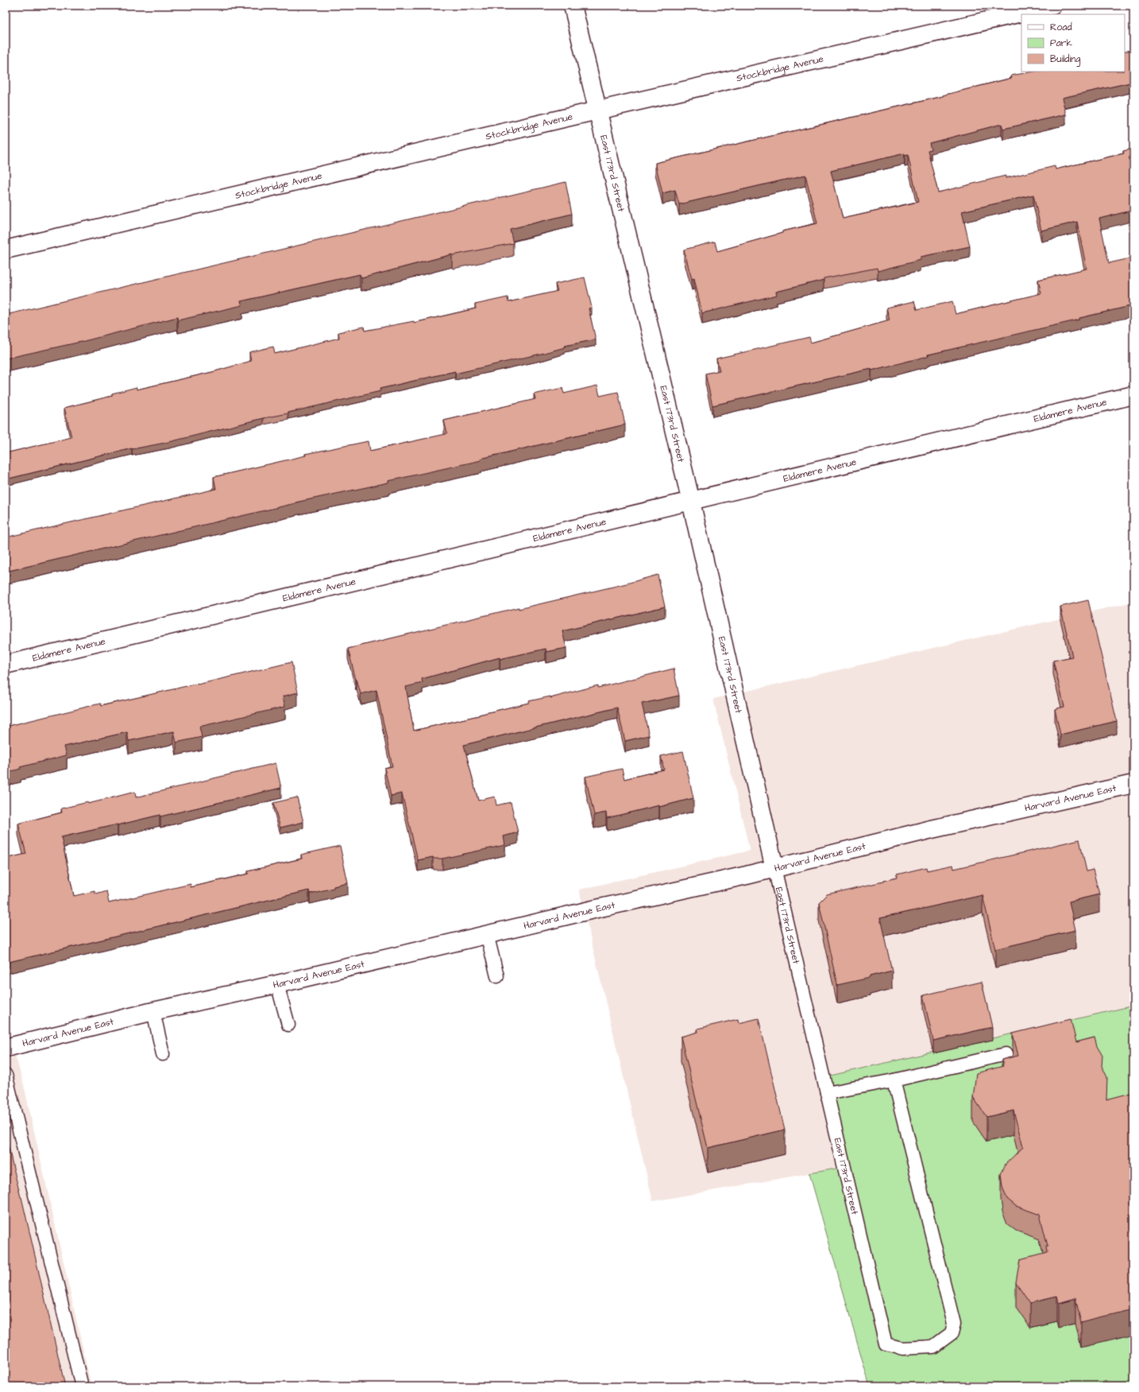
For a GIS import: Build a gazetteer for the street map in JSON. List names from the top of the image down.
{
  "streets": {
    "street": [
      "Stockbridge Avenue",
      "East 173rd Street",
      "Eldamere Avenue",
      "Harvard Avenue East"
    ]
  },
  "crossings": [
    ["Stockbridge Avenue", "East 173rd Street"],
    ["East 173rd Street", "Eldamere Avenue"],
    ["East 173rd Street", "Harvard Avenue East"]
  ],
  "legend": ["Road", "Park", "Building"]
}
